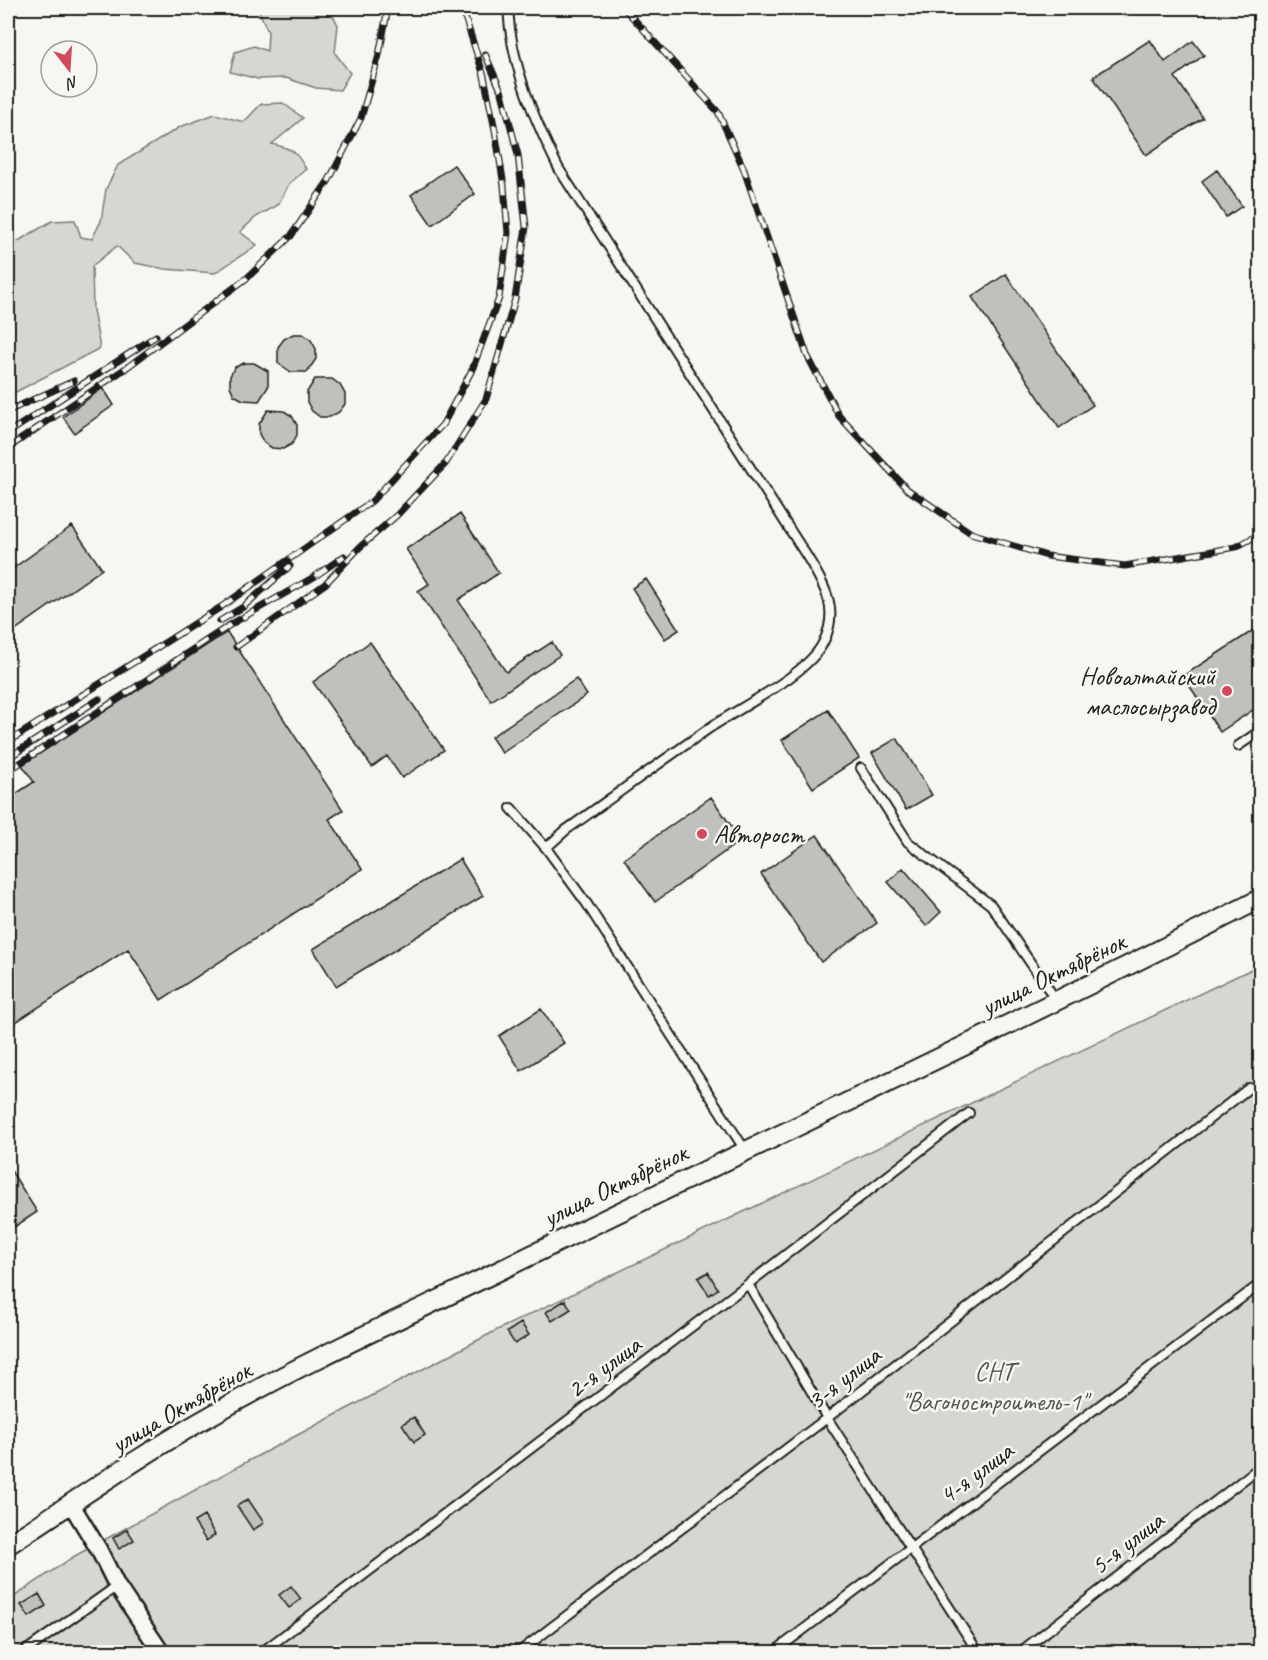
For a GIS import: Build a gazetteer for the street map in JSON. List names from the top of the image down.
{
  "streets": {
    "street": ["улица Октябрёнок"],
    "lane": [
      "2-я улица",
      "3-я улица",
      "4-я улица",
      "5-я улица"
    ]
  },
  "parks": ["СНТ \"Вагоностроитель-1\""],
  "places": ["Новоалтайский маслосырзавод", "Авторост"],
  "north": "bottom"
}
